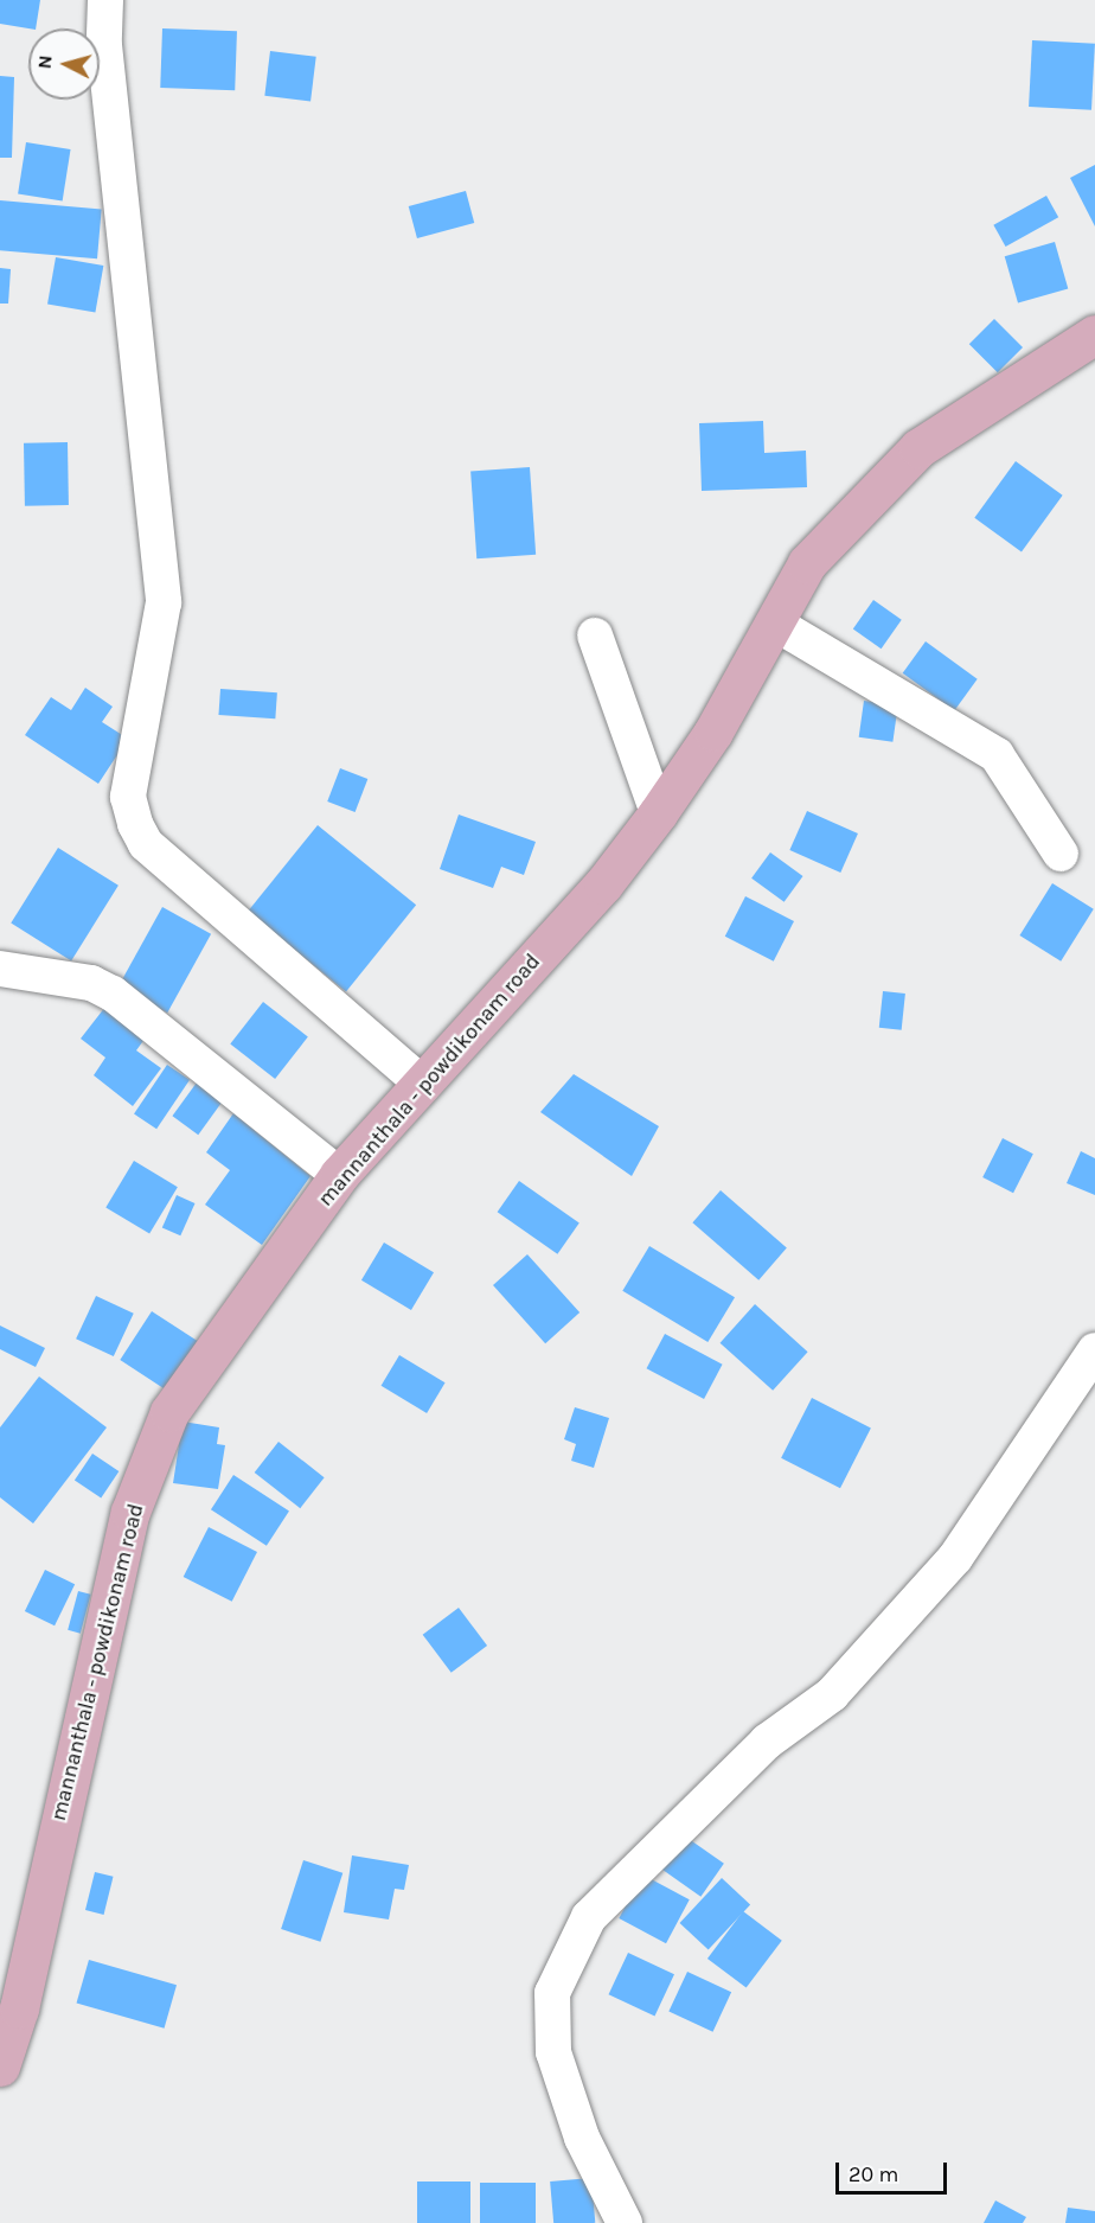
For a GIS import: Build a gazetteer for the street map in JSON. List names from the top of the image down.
{
  "streets": {
    "main road": ["mannanthala - powdikonam road"]
  },
  "scale_bar": "20 m",
  "north": "left"
}
